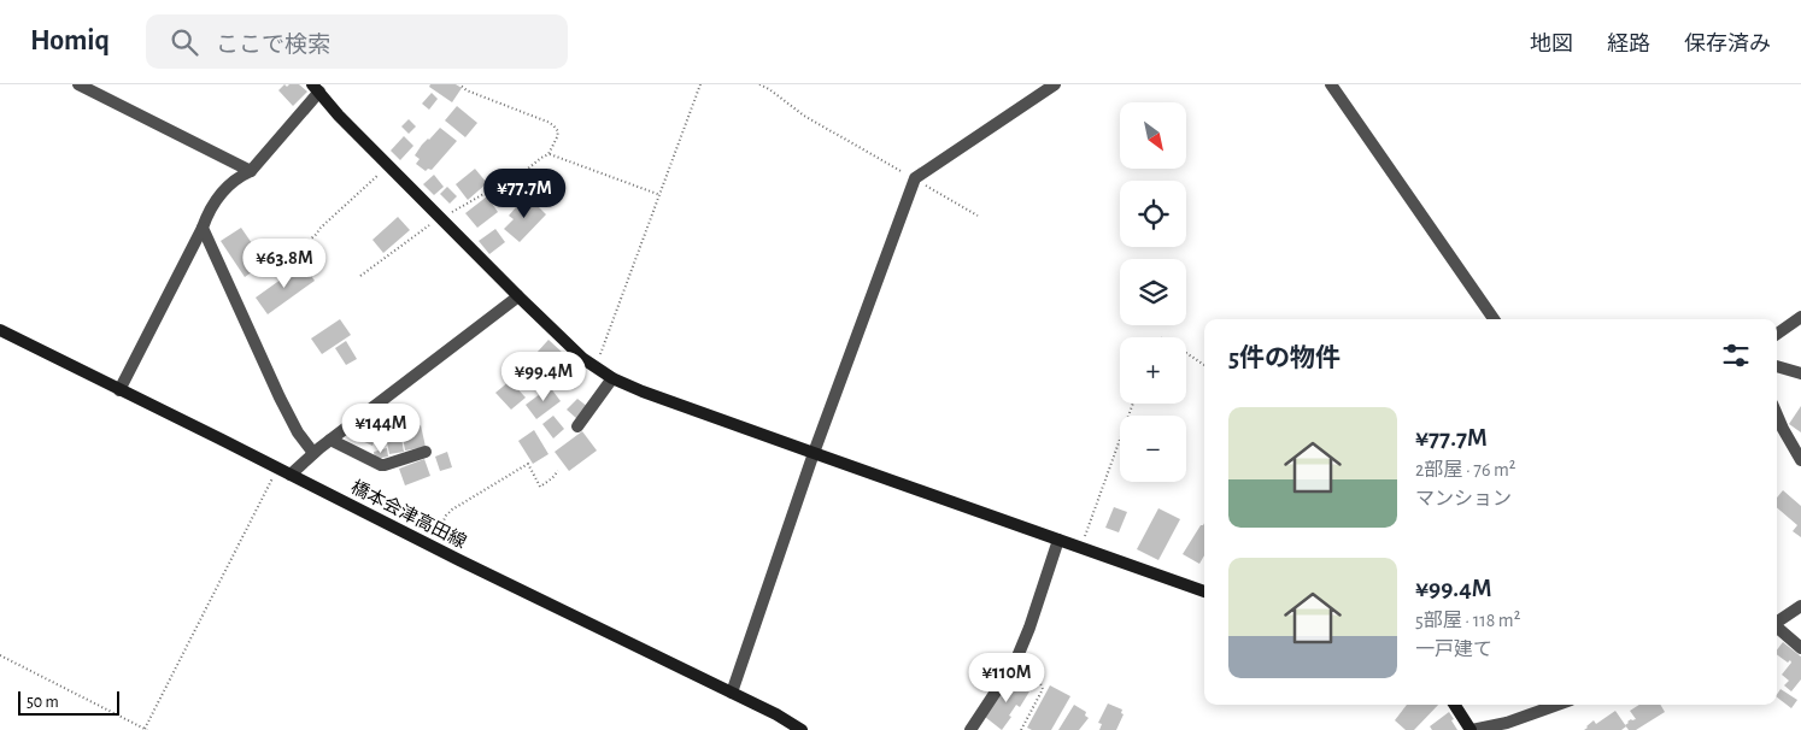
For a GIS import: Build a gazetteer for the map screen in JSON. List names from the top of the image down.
{
  "streets": {
    "street": ["橋本会津高田線"]
  },
  "scale_bar": "50 m",
  "north": "bottom right",
  "page": {
    "header": "Homiq",
    "search": "ここで検索",
    "nav": ["地図", "経路", "保存済み"],
    "map_buttons": ["+", "−"],
    "price": [
      "¥77.7M",
      "¥63.8M",
      "¥99.4M",
      "¥144M",
      "¥110M"
    ],
    "heading": "5件の物件",
    "list": [
      {
        "name": "¥77.7M",
        "note": "2部屋 · 76 m² · マンション"
      },
      {
        "name": "¥99.4M",
        "note": "5部屋 · 118 m² · 一戸建て"
      }
    ],
    "scale": "50 m"
  }
}
